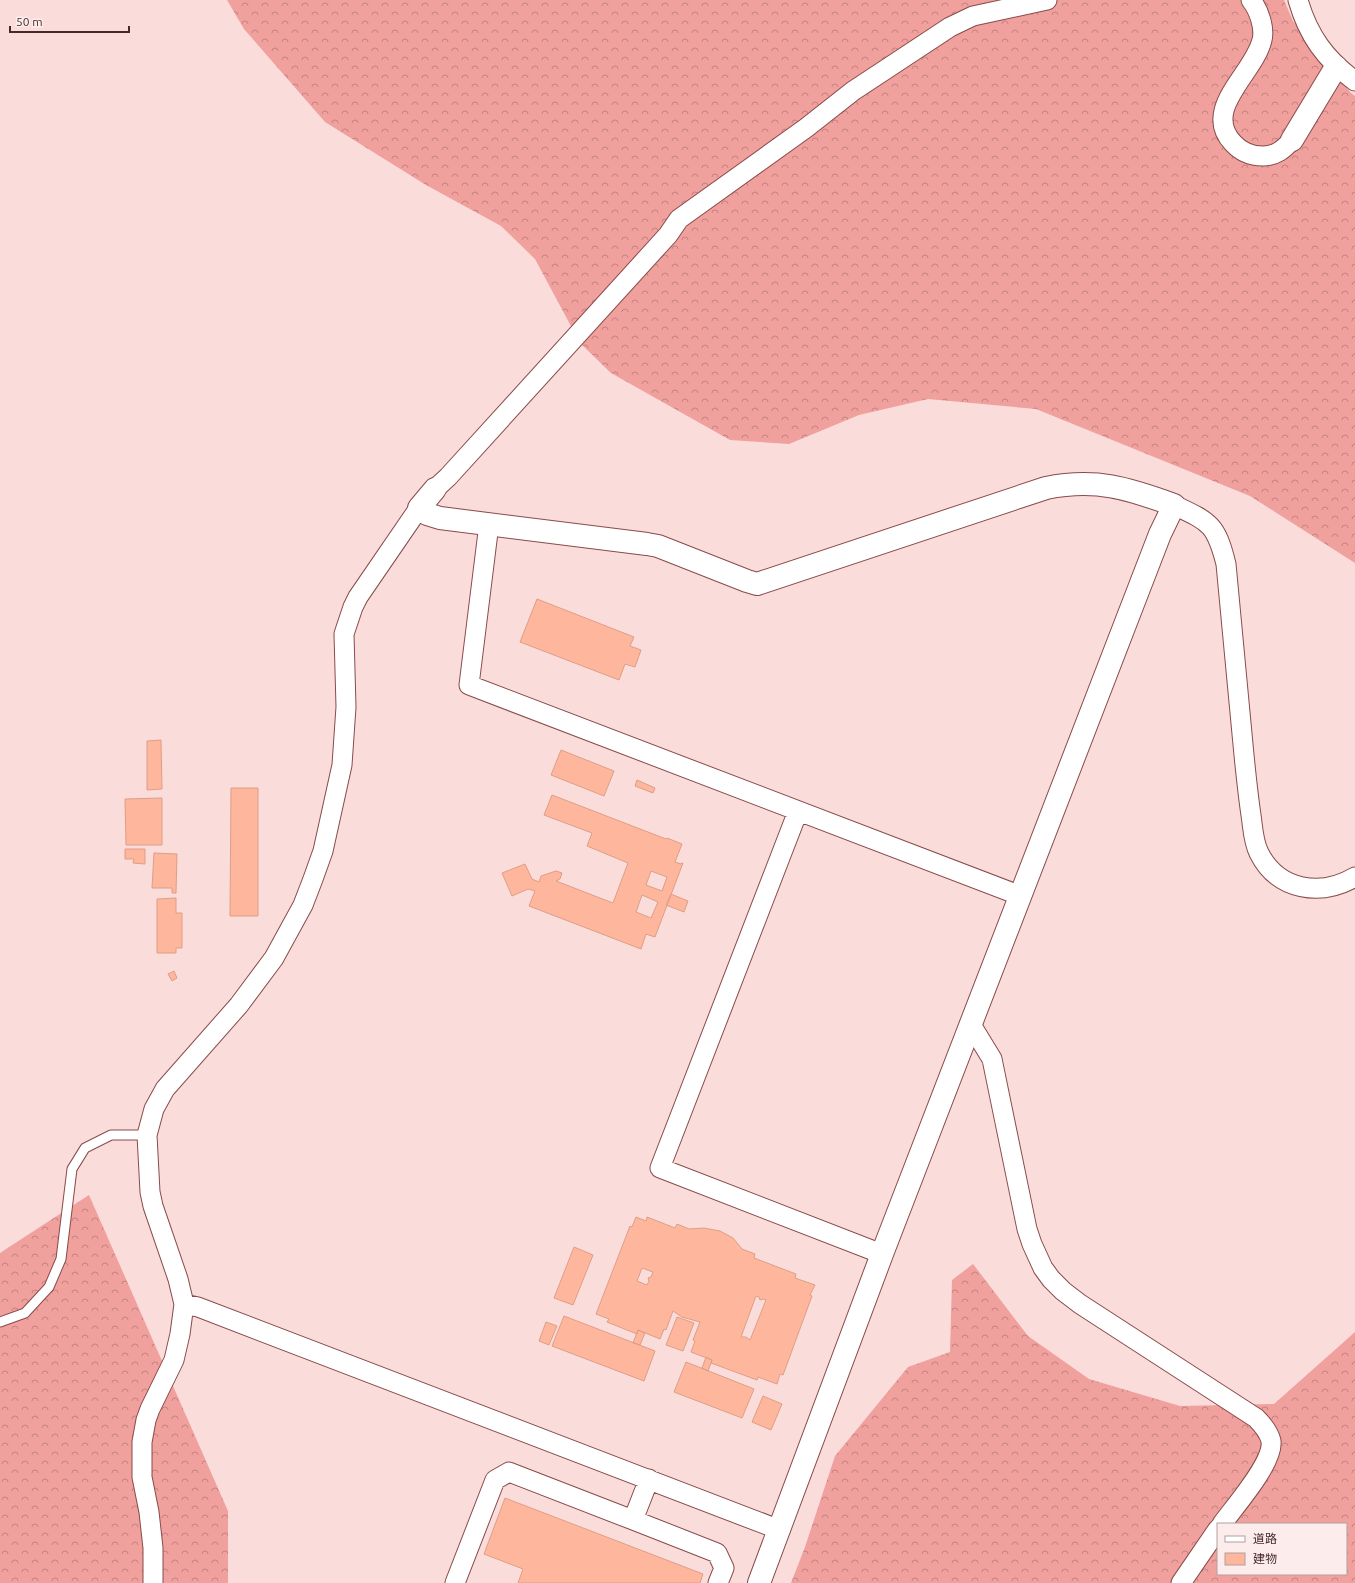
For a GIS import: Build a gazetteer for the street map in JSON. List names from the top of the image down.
{
  "legend": ["道路", "建物"],
  "scale_bar": "50 m"
}
